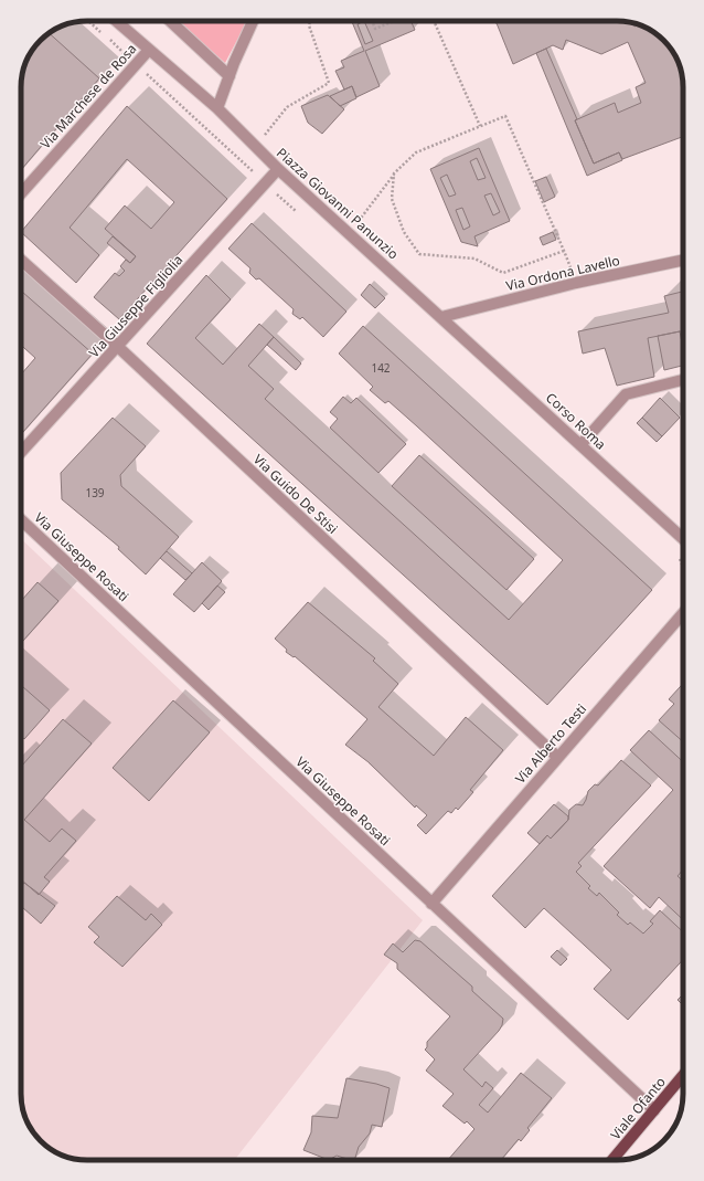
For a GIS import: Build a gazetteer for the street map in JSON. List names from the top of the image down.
{
  "streets": {
    "main road": ["Viale Ofanto"],
    "street": [
      "Via Marchese de Rosa",
      "Piazza Giovanni Panunzio",
      "Via Ordona Lavello",
      "Via Giuseppe Figliolia",
      "Corso Roma",
      "Via Guido De Stisi",
      "Via Giuseppe Rosati",
      "Via Alberto Testi"
    ]
  },
  "crossings": [
    ["Via Marchese de Rosa", "Piazza Giovanni Panunzio"],
    ["Piazza Giovanni Panunzio", "Via Ordona Lavello"],
    ["Piazza Giovanni Panunzio", "Via Giuseppe Figliolia"],
    ["Piazza Giovanni Panunzio", "Corso Roma"],
    ["Via Ordona Lavello", "Corso Roma"],
    ["Via Giuseppe Figliolia", "Via Guido De Stisi"],
    ["Via Guido De Stisi", "Via Alberto Testi"],
    ["Via Giuseppe Rosati", "Via Alberto Testi"],
    ["Via Giuseppe Rosati", "Viale Ofanto"]
  ],
  "house_numbers": ["142", "139"]
}
